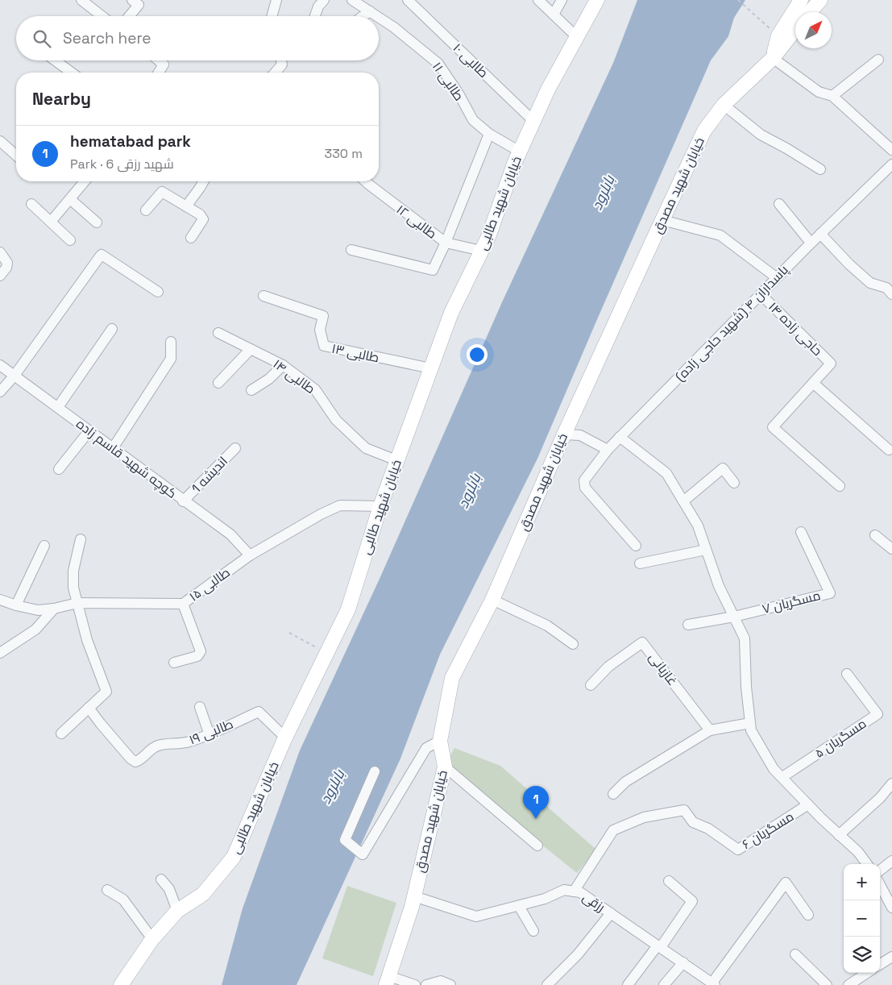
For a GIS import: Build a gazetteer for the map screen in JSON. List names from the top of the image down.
{
  "streets": {
    "street": [
      "طالبی ۱۰",
      "طالبی ۱۱",
      "خیابان شهید مصدق",
      "خیابان شهید طالبی",
      "طالبی ۱۲",
      "پاسداران ۴ (شهید حاجی زاده)",
      "حاجی زاده ۱۴",
      "طالبی ۱۳",
      "طالبی ۱۴",
      "کوچه شهید قاسم زاده",
      "اندیشه 1",
      "طالبی ۱۵",
      "مسگریان ۷",
      "غازیانی",
      "طالبی ۱۹",
      "مسگریان ۵",
      "مسگریان ۶",
      "رزقی"
    ]
  },
  "crossings": [
    ["طالبی ۱۰", "خیابان شهید طالبی"],
    ["طالبی ۱۱", "خیابان شهید طالبی"],
    ["خیابان شهید مصدق", "رزقی"],
    ["خیابان شهید طالبی", "طالبی ۱۲"],
    ["خیابان شهید طالبی", "طالبی ۱۳"],
    ["خیابان شهید طالبی", "طالبی ۱۴"],
    ["خیابان شهید طالبی", "طالبی ۱۵"],
    ["خیابان شهید طالبی", "طالبی ۱۹"],
    ["پاسداران ۴ (شهید حاجی زاده)", "حاجی زاده ۱۴"],
    ["کوچه شهید قاسم زاده", "اندیشه 1"],
    ["کوچه شهید قاسم زاده", "طالبی ۱۵"],
    ["مسگریان ۶", "رزقی"]
  ],
  "water": ["بابلرود"],
  "north": "top right",
  "page": {
    "search": "Search here",
    "heading": "Nearby",
    "list": [
      {
        "mark": "1",
        "name": "hematabad park",
        "note": "Park · شهید رزقی 6",
        "value": "330 m"
      }
    ],
    "pins": "1",
    "map_buttons": ["+", "−"]
  }
}
